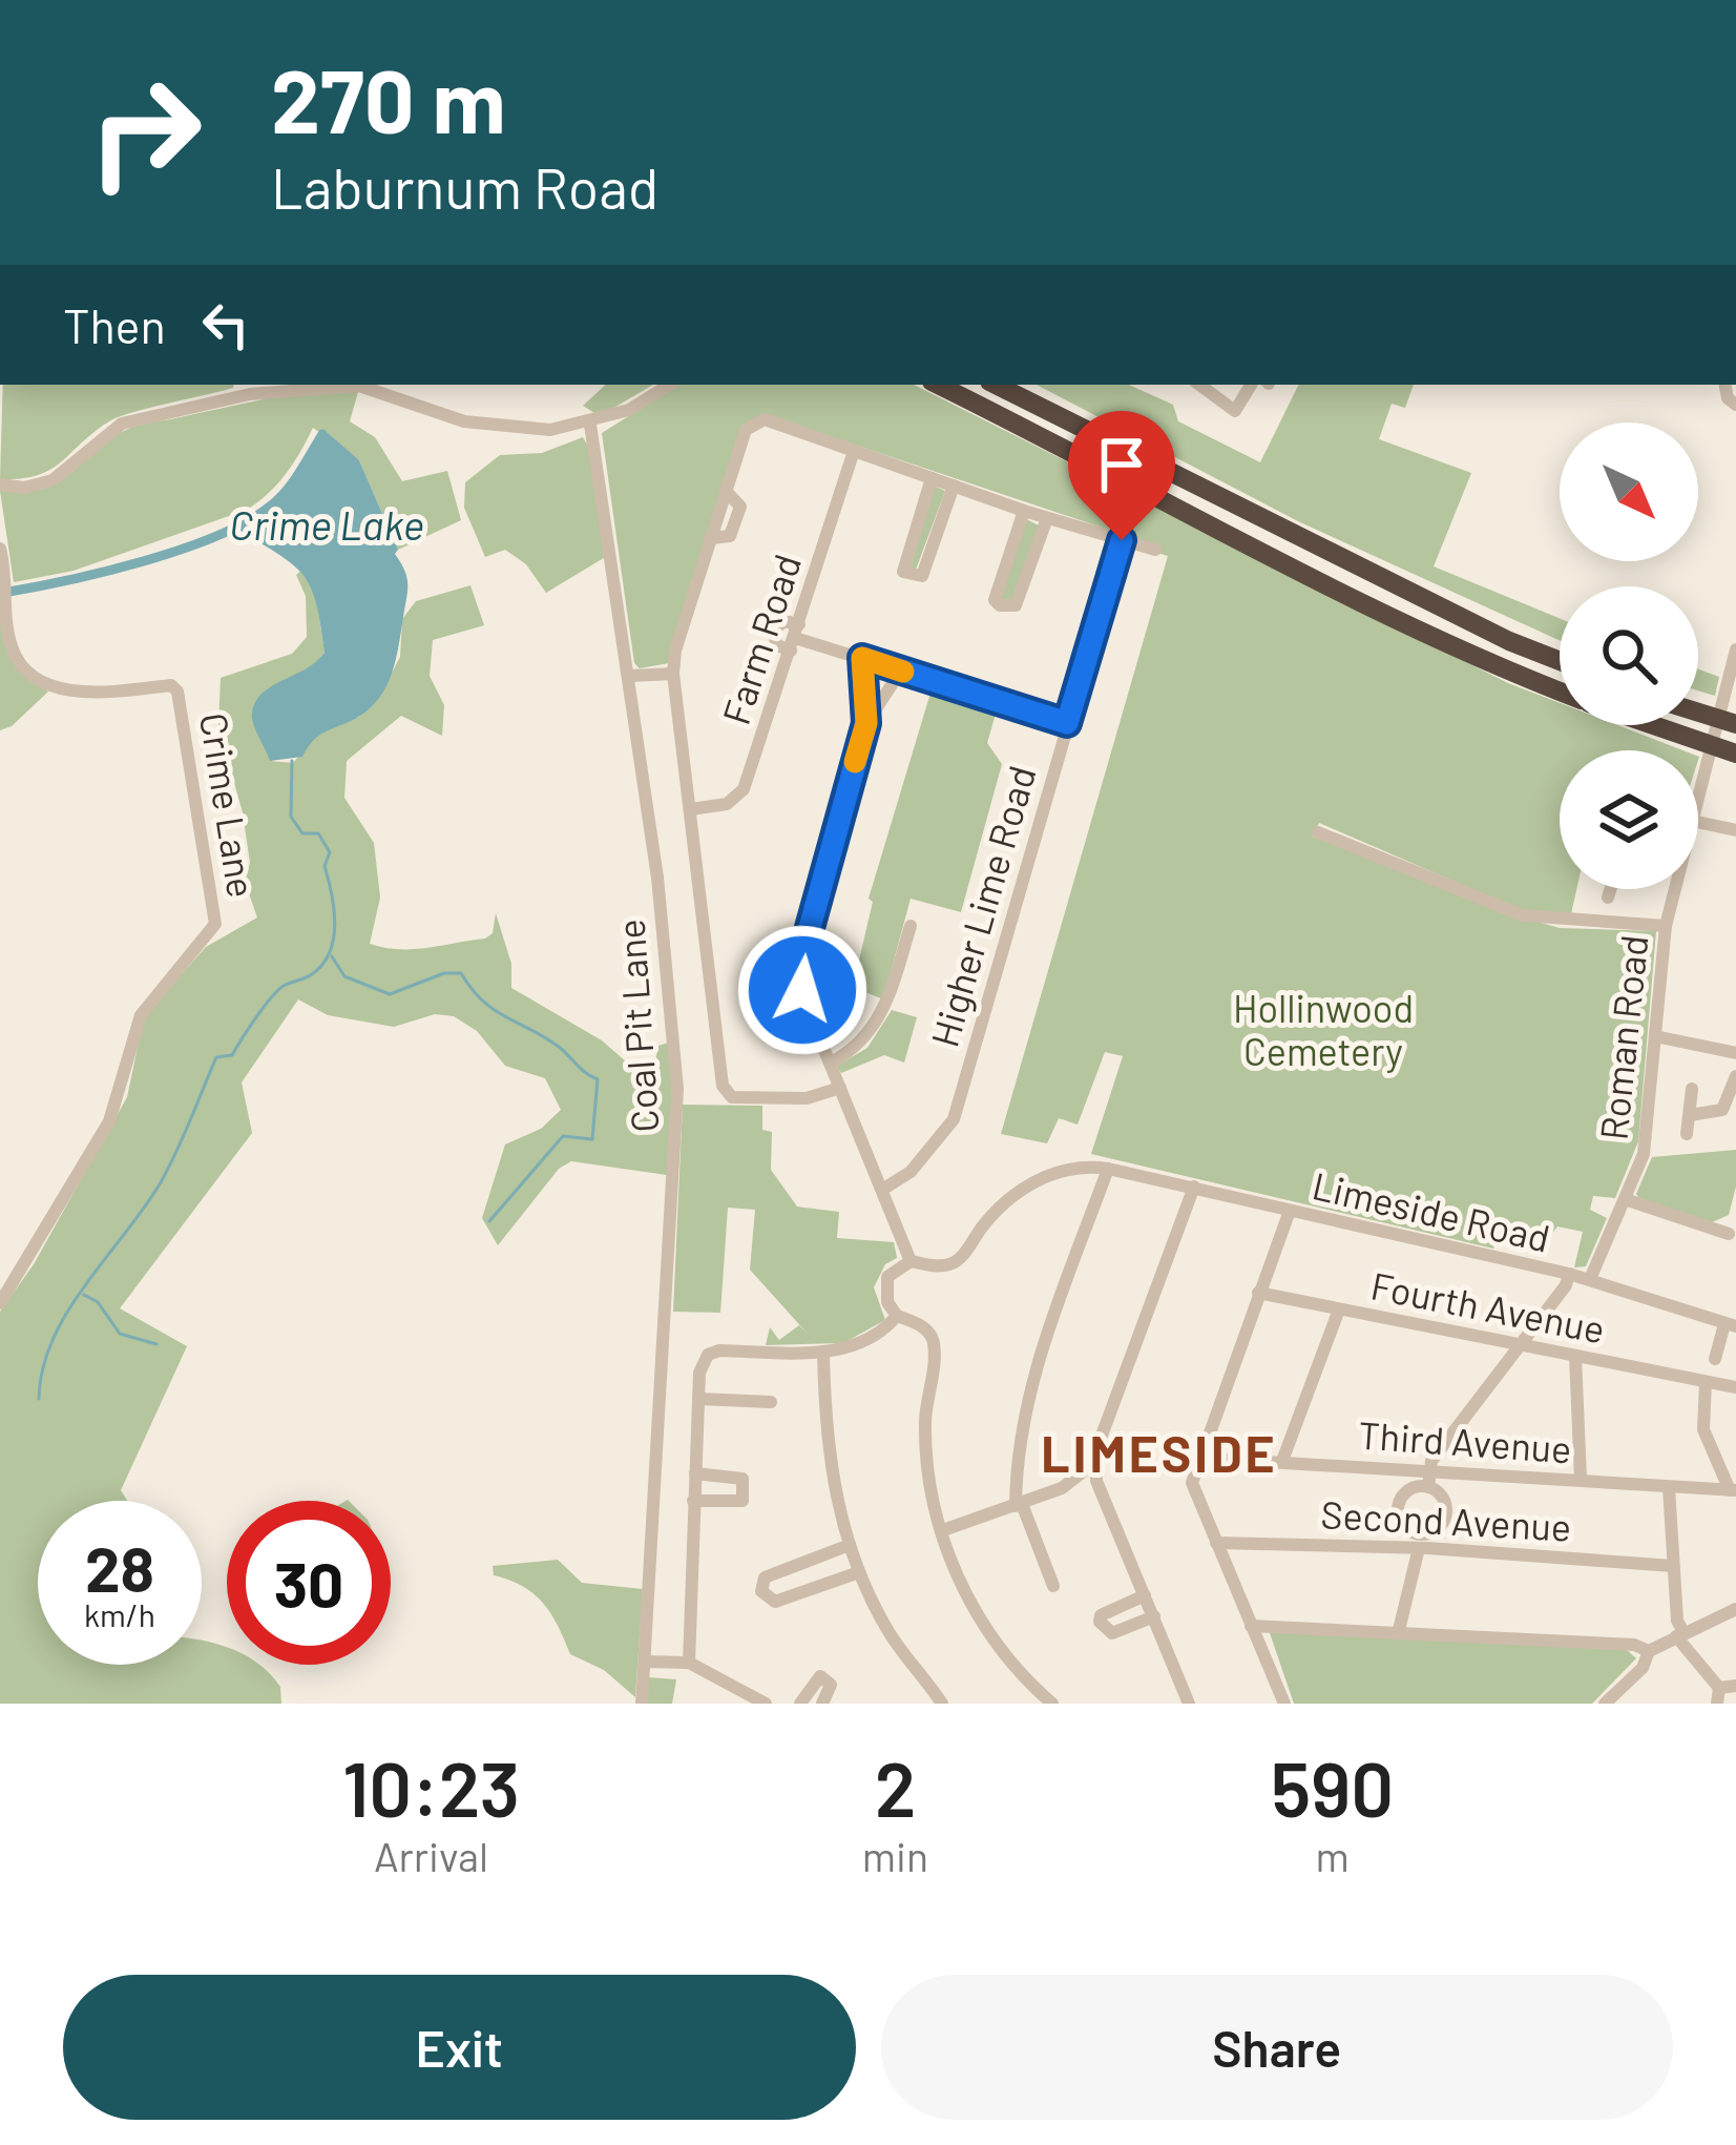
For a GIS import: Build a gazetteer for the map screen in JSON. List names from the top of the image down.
{
  "streets": {
    "street": [
      "Farm Road",
      "Crime Lane",
      "Higher Lime Road",
      "Coal Pit Lane",
      "Roman Road",
      "Limeside Road",
      "Fourth Avenue",
      "Third Avenue",
      "Second Avenue"
    ]
  },
  "crossings": [
    ["Roman Road", "Limeside Road"]
  ],
  "districts": ["LIMESIDE"],
  "water": ["Crime Lake"],
  "parks": ["Hollinwood Cemetery"],
  "north": "bottom right",
  "page": {
    "turn": ["270 m", "Laburnum Road"],
    "then": "Then",
    "speed": "28 km/h",
    "limit": "30",
    "eta": [
      "10:23",
      "Arrival",
      "2",
      "min",
      "590",
      "m"
    ],
    "buttons": ["Exit", "Share"]
  }
}
